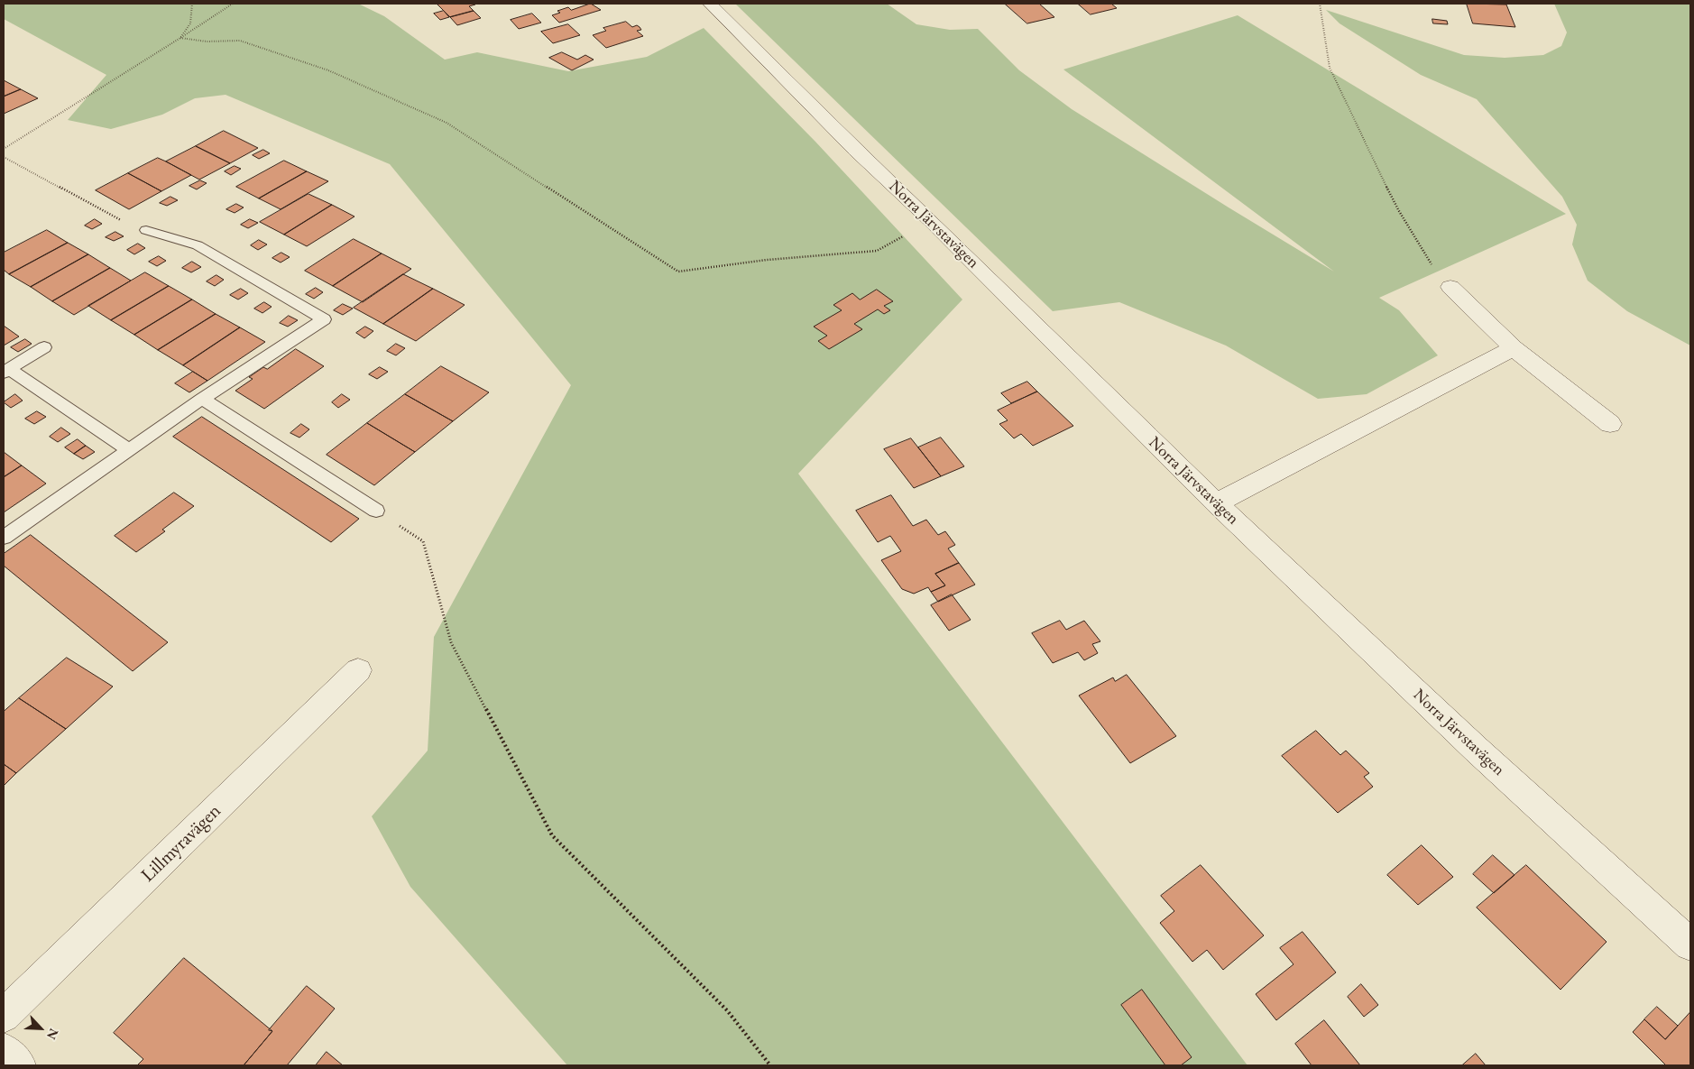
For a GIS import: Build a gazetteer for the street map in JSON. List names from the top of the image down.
{
  "streets": {
    "street": ["Norra Järvstavägen", "Lillmyravägen"]
  },
  "north": "bottom right"
}
